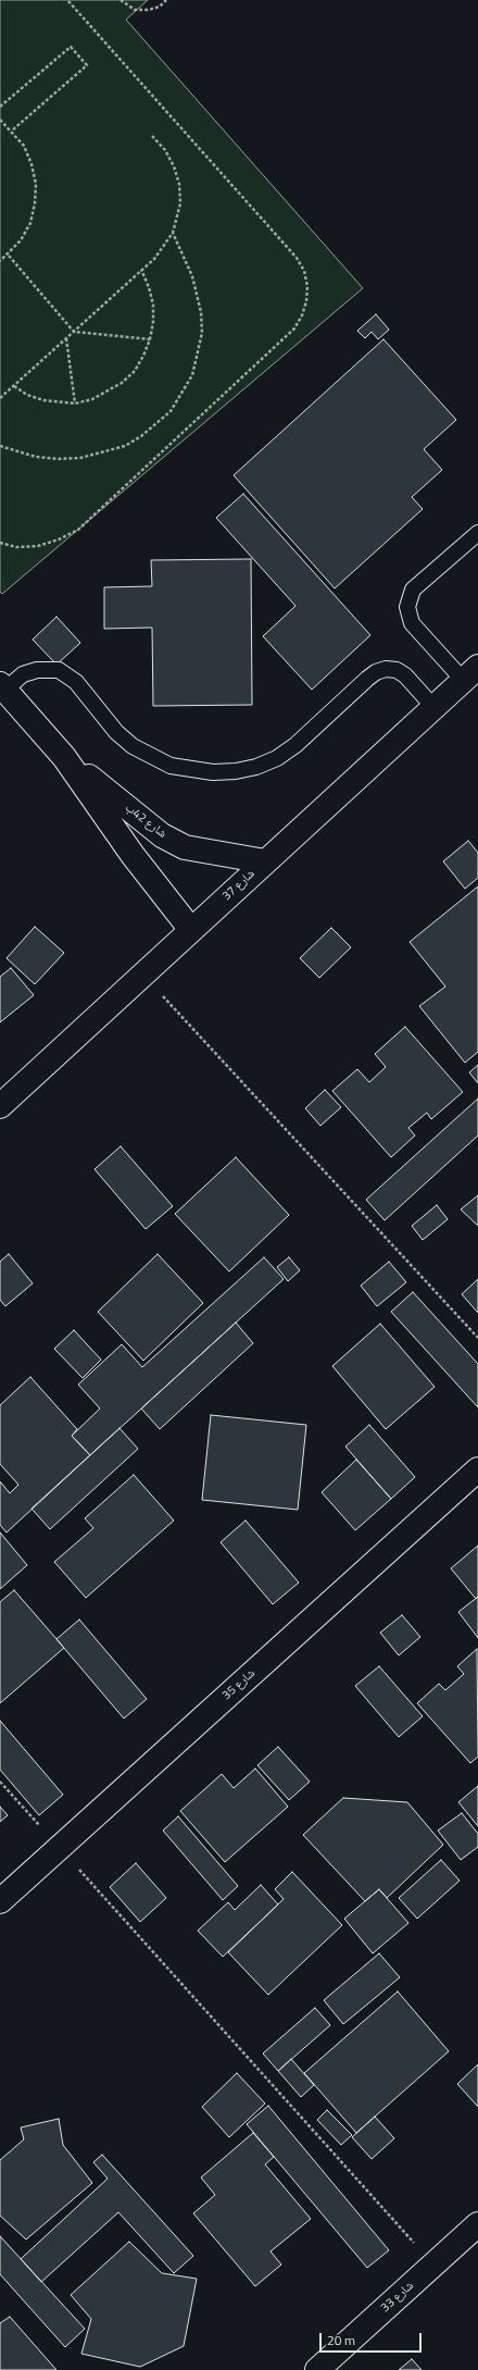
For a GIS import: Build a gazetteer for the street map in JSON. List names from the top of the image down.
{
  "streets": {
    "street": [
      "شارع 42ب",
      "شارع 37",
      "شارع 35",
      "شارع 33"
    ]
  },
  "crossings": [
    ["شارع 42ب", "شارع 37"]
  ],
  "scale_bar": "20 m"
}
